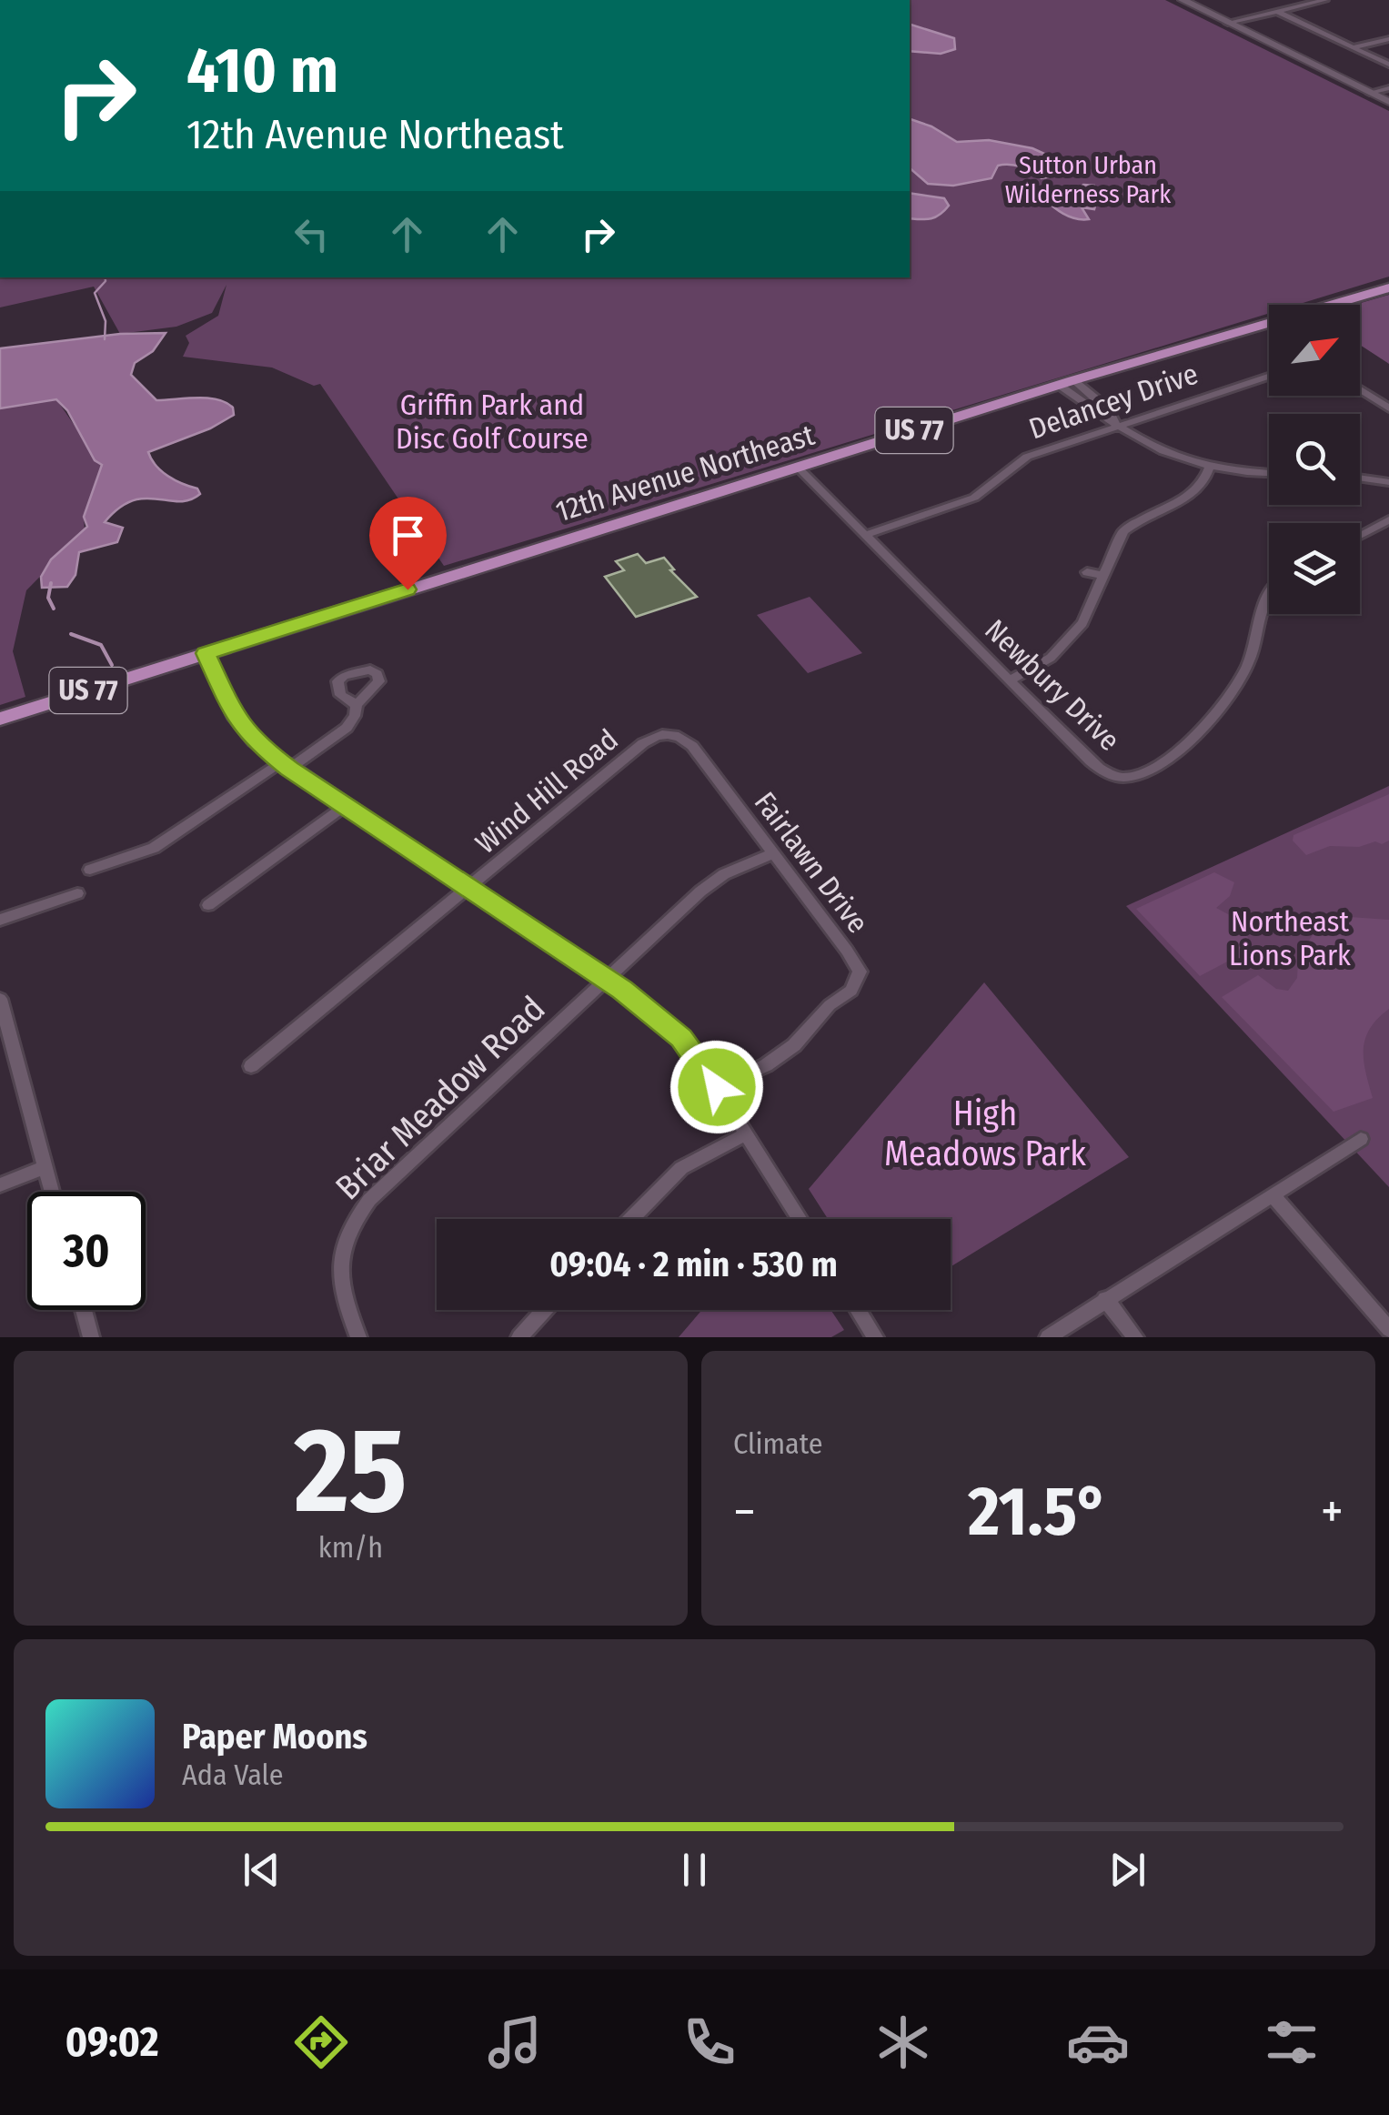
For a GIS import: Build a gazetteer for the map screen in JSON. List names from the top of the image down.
{
  "streets": {
    "main road": ["US 77", "12th Avenue Northeast"],
    "street": [
      "Delancey Drive",
      "Newbury Drive",
      "Wind Hill Road",
      "Fairlawn Drive",
      "Briar Meadow Road"
    ]
  },
  "crossings": [
    ["Delancey Drive", "Newbury Drive"],
    ["12th Avenue Northeast", "Newbury Drive"],
    ["Wind Hill Road", "Fairlawn Drive"],
    ["Fairlawn Drive", "Briar Meadow Road"]
  ],
  "parks": [
    "Sutton Urban Wilderness Park",
    "Griffin Park and Disc Golf Course",
    "Northeast Lions Park",
    "High Meadows Park"
  ],
  "north": "top right",
  "page": {
    "turn": ["410 m", "12th Avenue Northeast"],
    "limit": "30",
    "trip": "09:04 · 2 min · 530 m",
    "tile": [
      ["25", "km/h"],
      "Climate"
    ],
    "heat": ["−", "21.5°", "+"],
    "song": ["Paper Moons", "Ada Vale"],
    "tabs": "09:02"
  }
}
